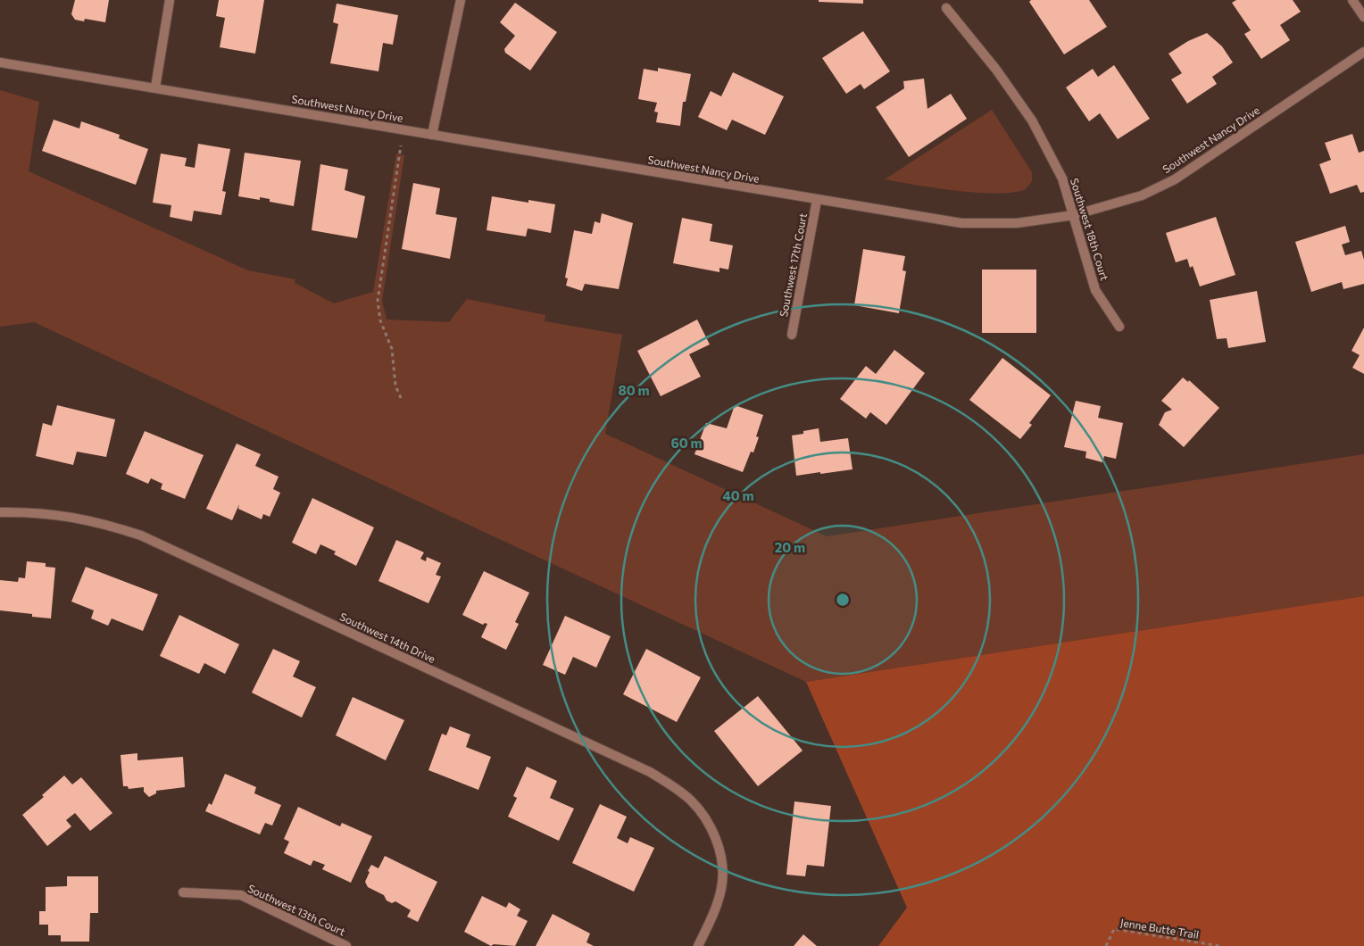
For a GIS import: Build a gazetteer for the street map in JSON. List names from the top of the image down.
{
  "streets": {
    "street": [
      "Southwest Nancy Drive",
      "Southwest 18th Court",
      "Southwest 17th Court",
      "Southwest 14th Drive",
      "Southwest 13th Court"
    ],
    "path": ["Jenne Butte Trail"]
  },
  "crossings": [
    ["Southwest Nancy Drive", "Southwest 18th Court"],
    ["Southwest Nancy Drive", "Southwest 17th Court"]
  ],
  "rings": [
    "80 m",
    "60 m",
    "40 m",
    "20 m"
  ]
}
